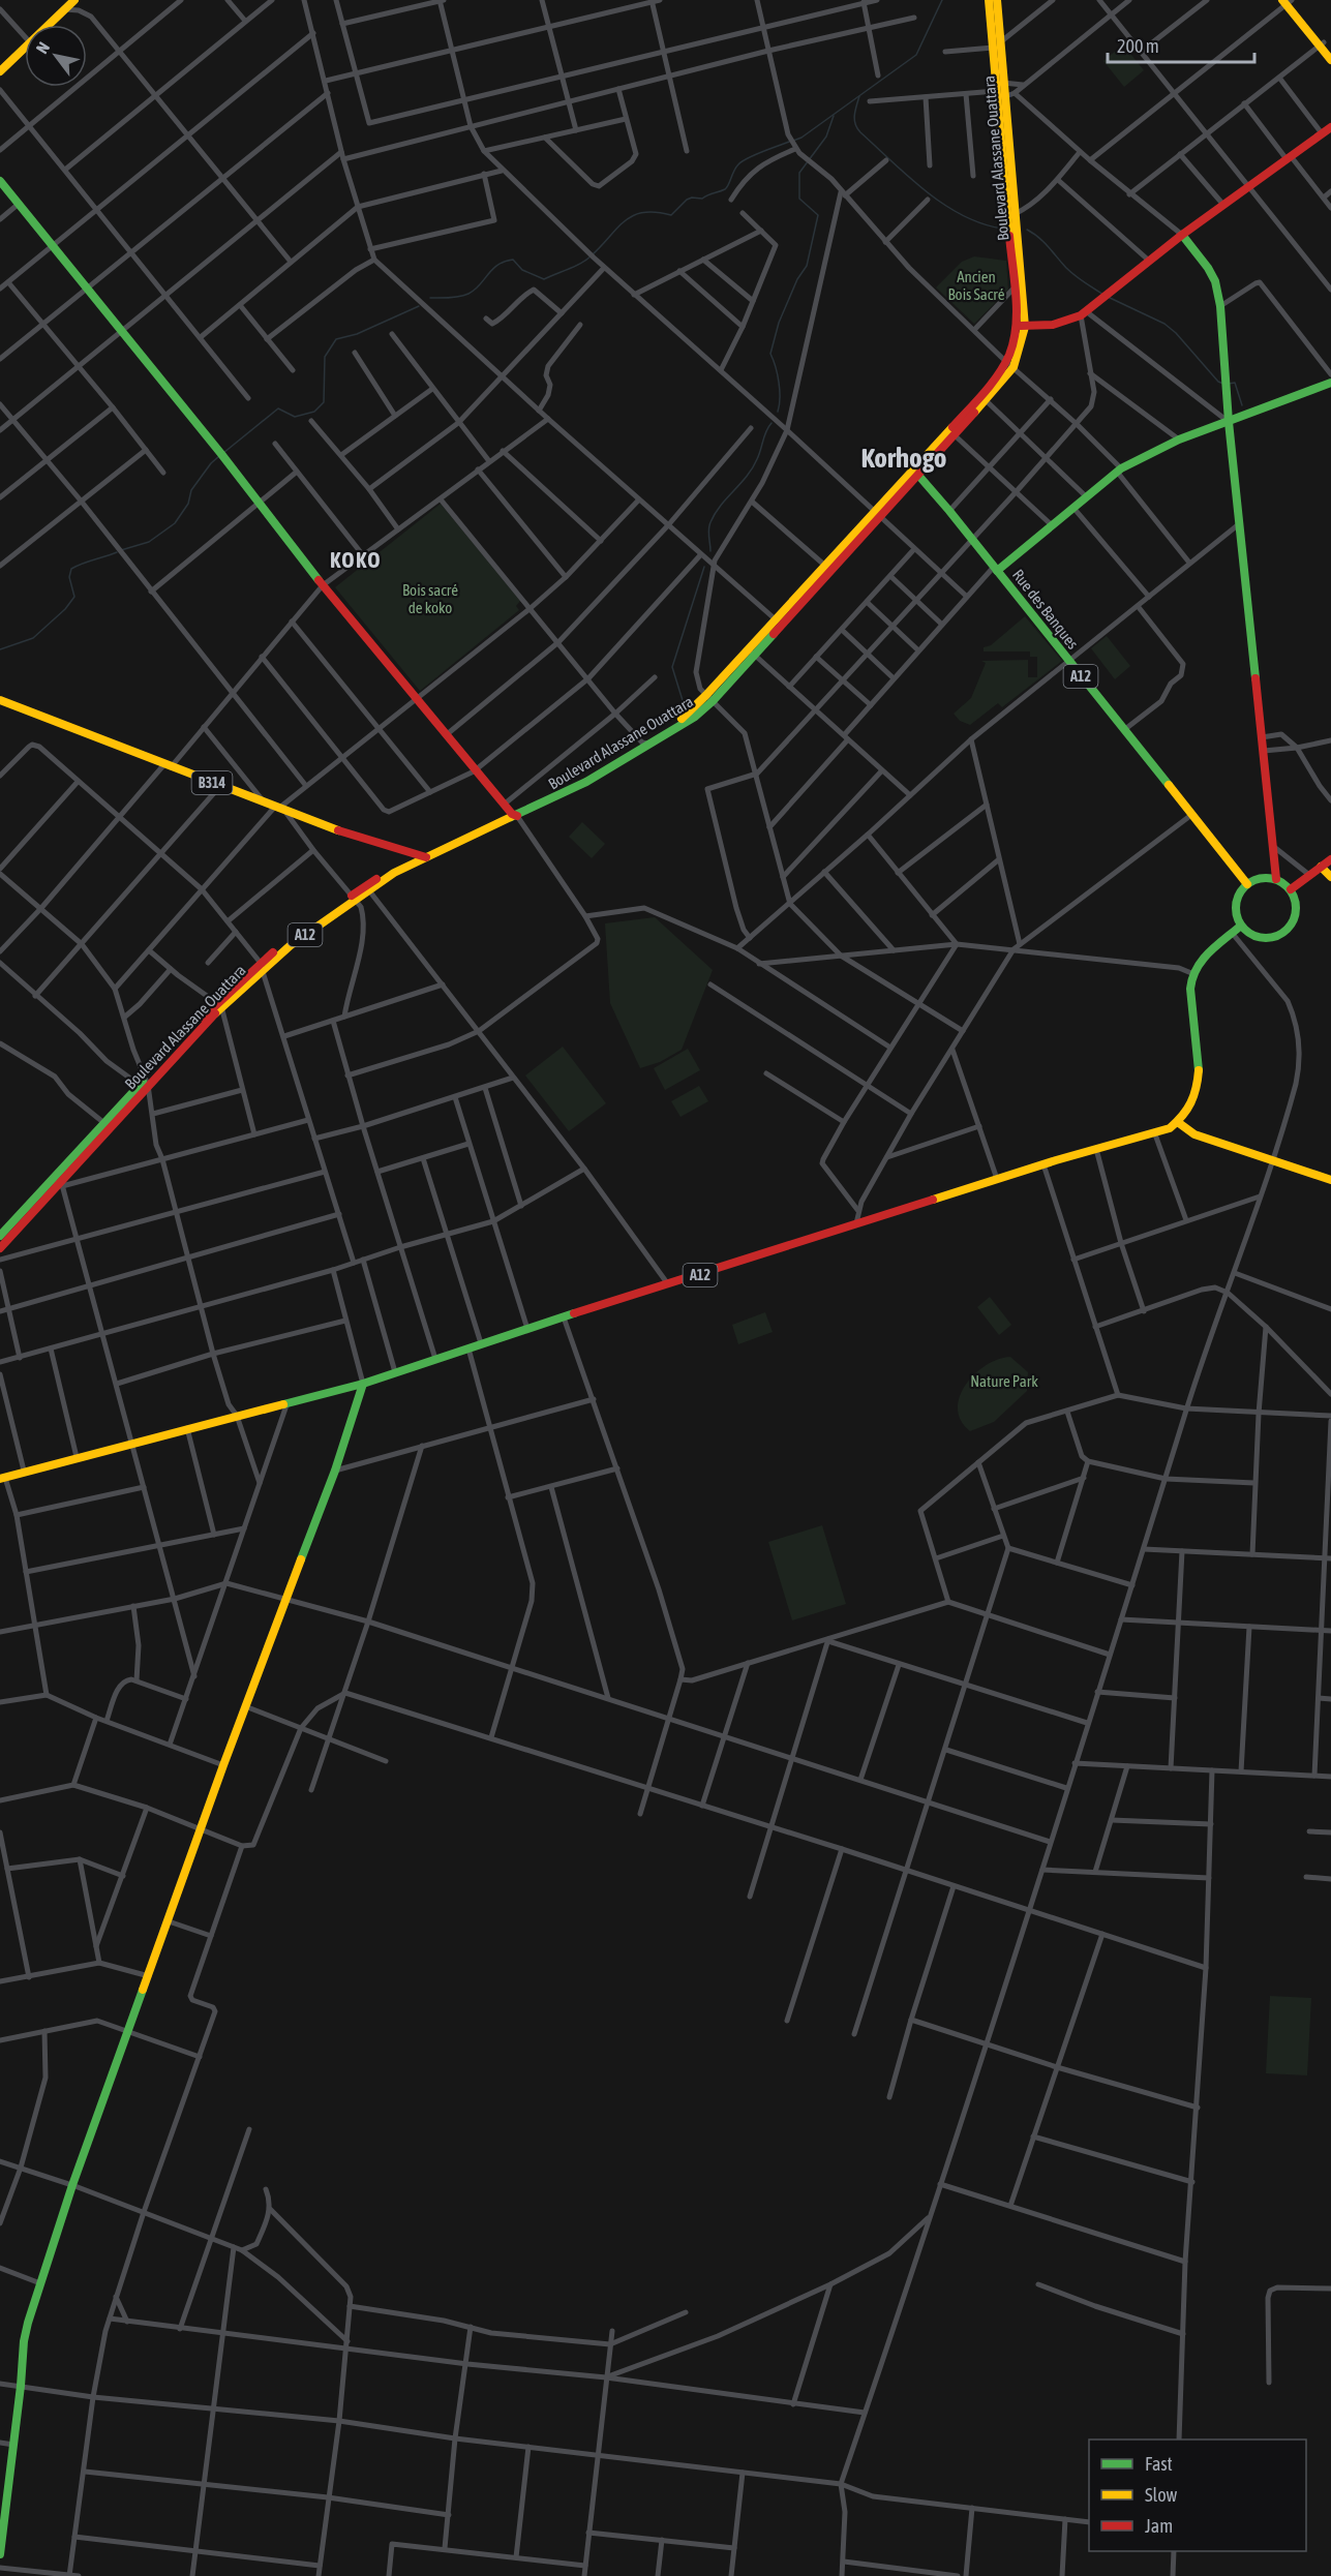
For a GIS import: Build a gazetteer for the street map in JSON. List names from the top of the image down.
{
  "streets": {
    "main road": [
      "Boulevard Alassane Ouattara",
      "Rue des Banques",
      "A12",
      "B314"
    ]
  },
  "crossings": [
    ["Boulevard Alassane Ouattara", "Rue des Banques"],
    ["Boulevard Alassane Ouattara", "B314"]
  ],
  "districts": ["Korhogo", "KOKO"],
  "parks": ["Ancien Bois Sacré", "Bois sacré de koko", "Nature Park"],
  "legend": ["Fast", "Slow", "Jam"],
  "scale_bar": "200 m",
  "north": "top left"
}
